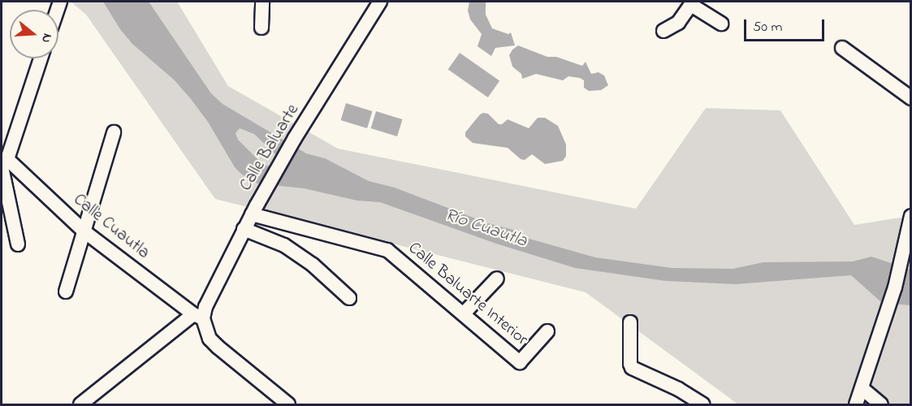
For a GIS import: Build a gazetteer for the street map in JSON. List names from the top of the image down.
{
  "streets": {
    "street": ["Calle Baluarte", "Calle Cuautla", "Calle Baluarte Interior"]
  },
  "crossings": [
    ["Calle Baluarte", "Calle Cuautla"],
    ["Calle Baluarte", "Calle Baluarte Interior"]
  ],
  "water": ["Río Cuautla"],
  "scale_bar": "50 m",
  "north": "right"
}
